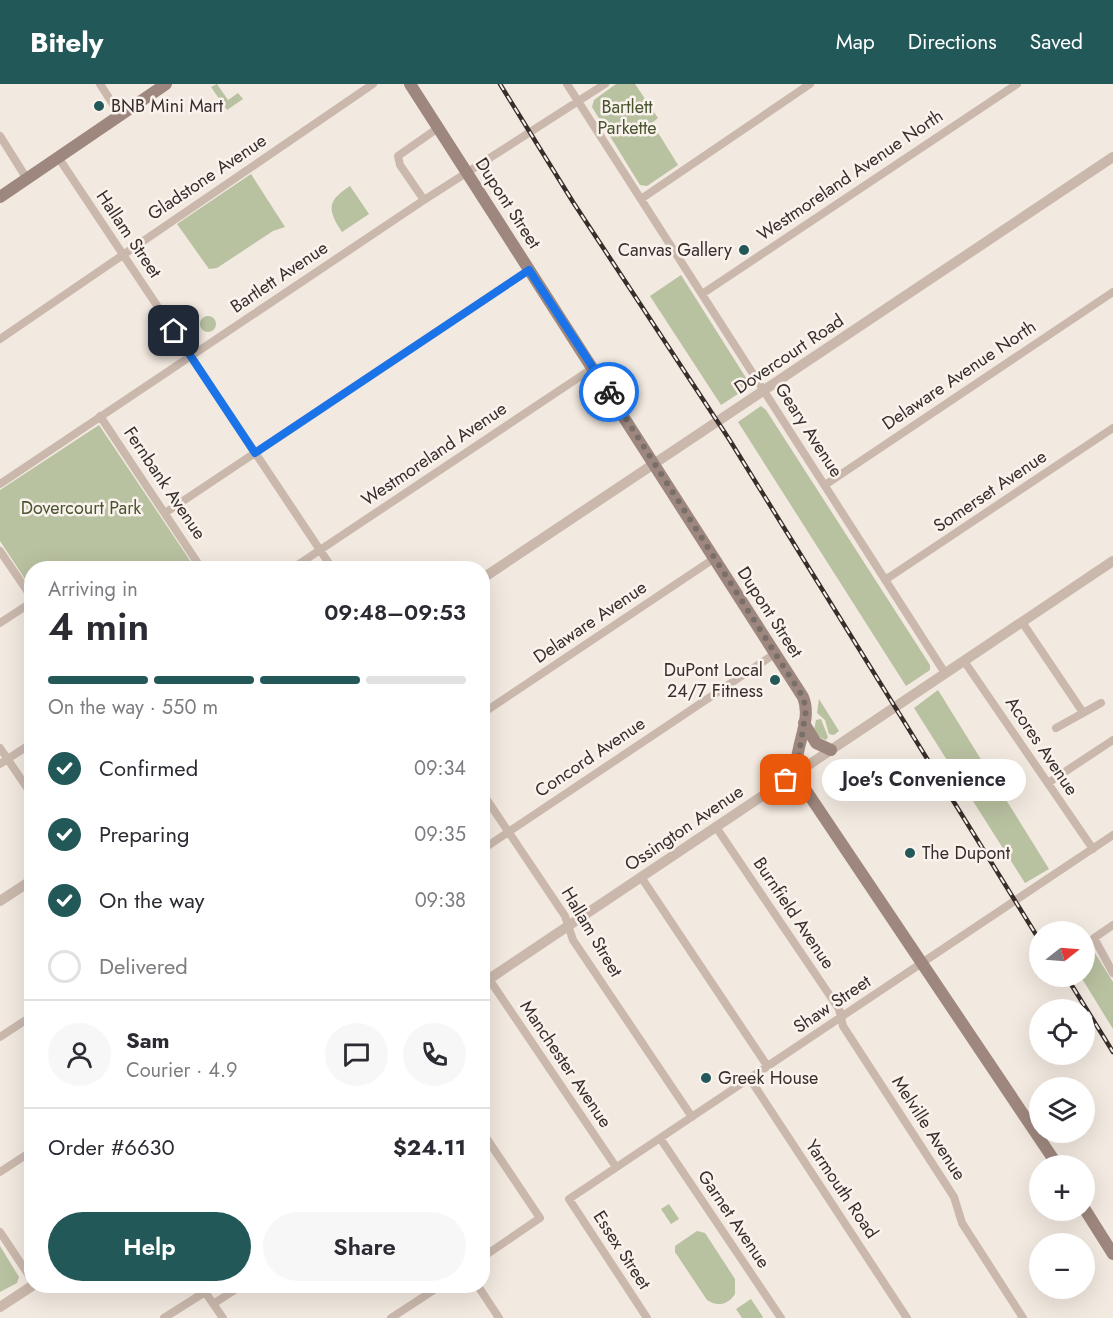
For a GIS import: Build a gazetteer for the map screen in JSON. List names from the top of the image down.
{
  "streets": {
    "main road": ["Dupont Street"],
    "street": [
      "Westmoreland Avenue North",
      "Gladstone Avenue",
      "Hallam Street",
      "Bartlett Avenue",
      "Dovercourt Road",
      "Delaware Avenue North",
      "Geary Avenue",
      "Westmoreland Avenue",
      "Fernbank Avenue",
      "Somerset Avenue",
      "Delaware Avenue",
      "Acores Avenue",
      "Concord Avenue",
      "Ossington Avenue",
      "Burnfield Avenue",
      "Shaw Street",
      "Manchester Avenue",
      "Melville Avenue",
      "Yarmouth Road",
      "Garnet Avenue",
      "Essex Street"
    ]
  },
  "crossings": [
    ["Westmoreland Avenue North", "Geary Avenue"],
    ["Gladstone Avenue", "Hallam Street"],
    ["Dupont Street", "Bartlett Avenue"],
    ["Dupont Street", "Dovercourt Road"],
    ["Dupont Street", "Westmoreland Avenue"],
    ["Dupont Street", "Delaware Avenue"],
    ["Dupont Street", "Concord Avenue"],
    ["Dupont Street", "Ossington Avenue"],
    ["Hallam Street", "Bartlett Avenue"],
    ["Hallam Street", "Westmoreland Avenue"],
    ["Hallam Street", "Concord Avenue"],
    ["Hallam Street", "Ossington Avenue"],
    ["Hallam Street", "Shaw Street"],
    ["Bartlett Avenue", "Geary Avenue"],
    ["Bartlett Avenue", "Fernbank Avenue"],
    ["Dovercourt Road", "Geary Avenue"],
    ["Delaware Avenue North", "Geary Avenue"],
    ["Geary Avenue", "Somerset Avenue"],
    ["Geary Avenue", "Ossington Avenue"],
    ["Acores Avenue", "Ossington Avenue"],
    ["Acores Avenue", "Shaw Street"],
    ["Ossington Avenue", "Burnfield Avenue"],
    ["Burnfield Avenue", "Shaw Street"],
    ["Burnfield Avenue", "Melville Avenue"],
    ["Shaw Street", "Manchester Avenue"],
    ["Shaw Street", "Melville Avenue"],
    ["Shaw Street", "Yarmouth Road"],
    ["Shaw Street", "Garnet Avenue"],
    ["Shaw Street", "Essex Street"]
  ],
  "parks": ["Bartlett Parkette", "Dovercourt Park"],
  "places": [
    "BNB Mini Mart",
    "Canvas Gallery",
    "DuPont Local 24/7 Fitness",
    "Joe's Convenience",
    "The Dupont",
    "Greek House"
  ],
  "north": "right",
  "page": {
    "header": "Bitely",
    "nav": ["Map", "Directions", "Saved"],
    "heading": ["4 min", "Arriving in", "09:48–09:53"],
    "panel": [
      "Sam",
      "Courier · 4.9",
      "Order #6630",
      "$24.11"
    ],
    "bar": "On the way · 550 m",
    "list": [
      ["Confirmed", "09:34"],
      ["Preparing", "09:35"],
      ["On the way", "09:38"],
      "Delivered"
    ],
    "bubble": "Joe's Convenience",
    "map_buttons": ["+", "−"],
    "buttons": ["Help", "Share"]
  }
}
